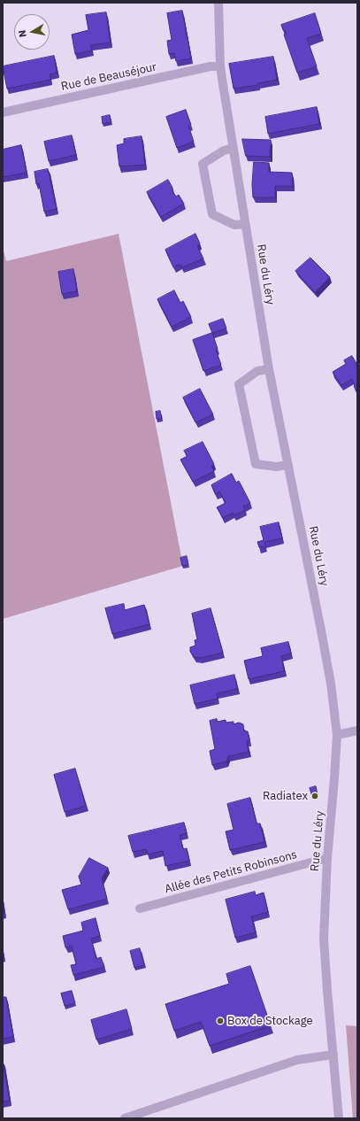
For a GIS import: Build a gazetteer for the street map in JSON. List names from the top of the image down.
{
  "streets": {
    "street": ["Rue de Beauséjour", "Rue du Léry", "Allée des Petits Robinsons"]
  },
  "crossings": [
    ["Rue de Beauséjour", "Rue du Léry"],
    ["Rue du Léry", "Allée des Petits Robinsons"]
  ],
  "places": ["Radiatex", "Box de Stockage"],
  "north": "left"
}
